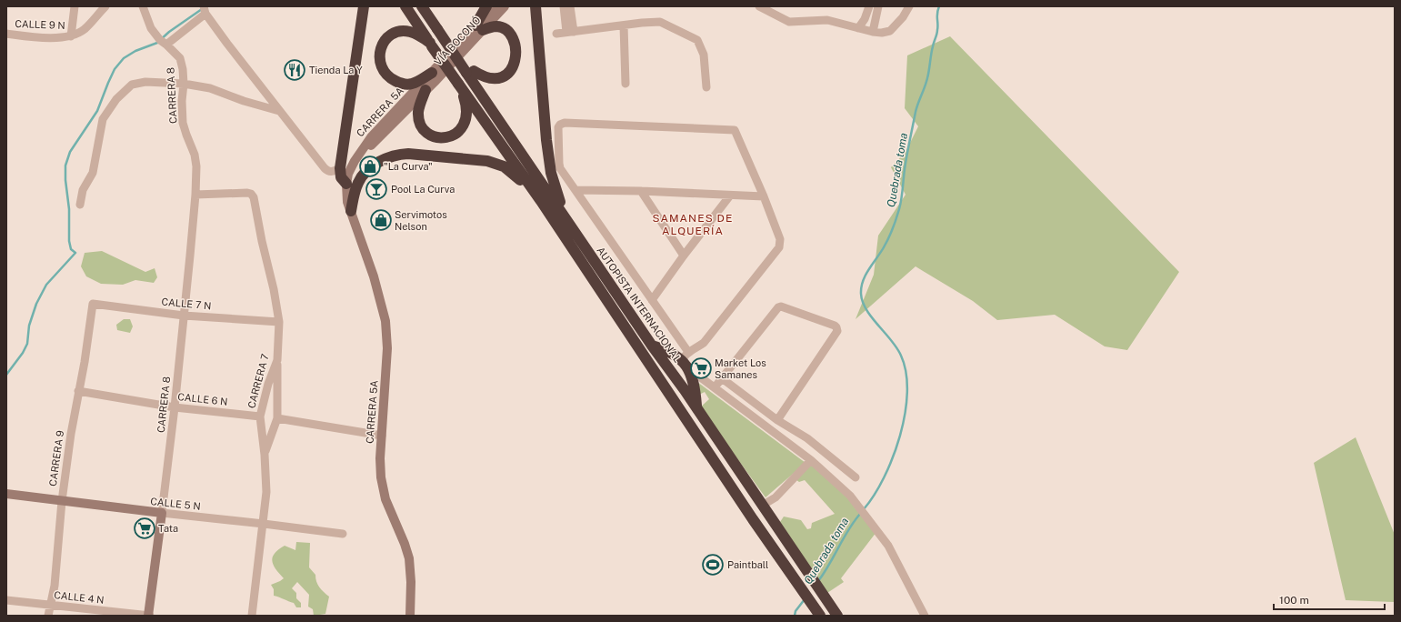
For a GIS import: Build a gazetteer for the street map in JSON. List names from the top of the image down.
{
  "streets": {
    "highway": ["AUTOPISTA INTERNACIONAL"],
    "street": [
      "CALLE 9 N",
      "VÍA BOCONÓ",
      "CARRERA 8",
      "CARRERA 5A",
      "CALLE 7 N",
      "CARRERA 7",
      "CALLE 6 N",
      "CARRERA 9",
      "CALLE 5 N",
      "CALLE 4 N"
    ]
  },
  "crossings": [
    ["VÍA BOCONÓ", "CARRERA 5A"],
    ["CARRERA 8", "CALLE 7 N"],
    ["CARRERA 8", "CARRERA 7"],
    ["CARRERA 8", "CALLE 6 N"],
    ["CARRERA 8", "CALLE 5 N"],
    ["CARRERA 8", "CALLE 4 N"],
    ["CALLE 7 N", "CARRERA 7"],
    ["CALLE 7 N", "CARRERA 9"],
    ["CARRERA 7", "CALLE 6 N"],
    ["CARRERA 7", "CALLE 5 N"],
    ["CALLE 6 N", "CARRERA 9"],
    ["CARRERA 9", "CALLE 5 N"],
    ["CARRERA 9", "CALLE 4 N"]
  ],
  "districts": ["SAMANES DE ALQUERÍA"],
  "water": ["Quebrada toma"],
  "places": {
    "restaurant": ["Tienda La Y"],
    "shop": ["\"La Curva\"", "Servimotos Nelson"],
    "bar": ["Pool La Curva"],
    "supermarket": ["Market Los Samanes", "Tata"],
    "sports": ["Paintball"]
  },
  "scale_bar": "100 m"
}
